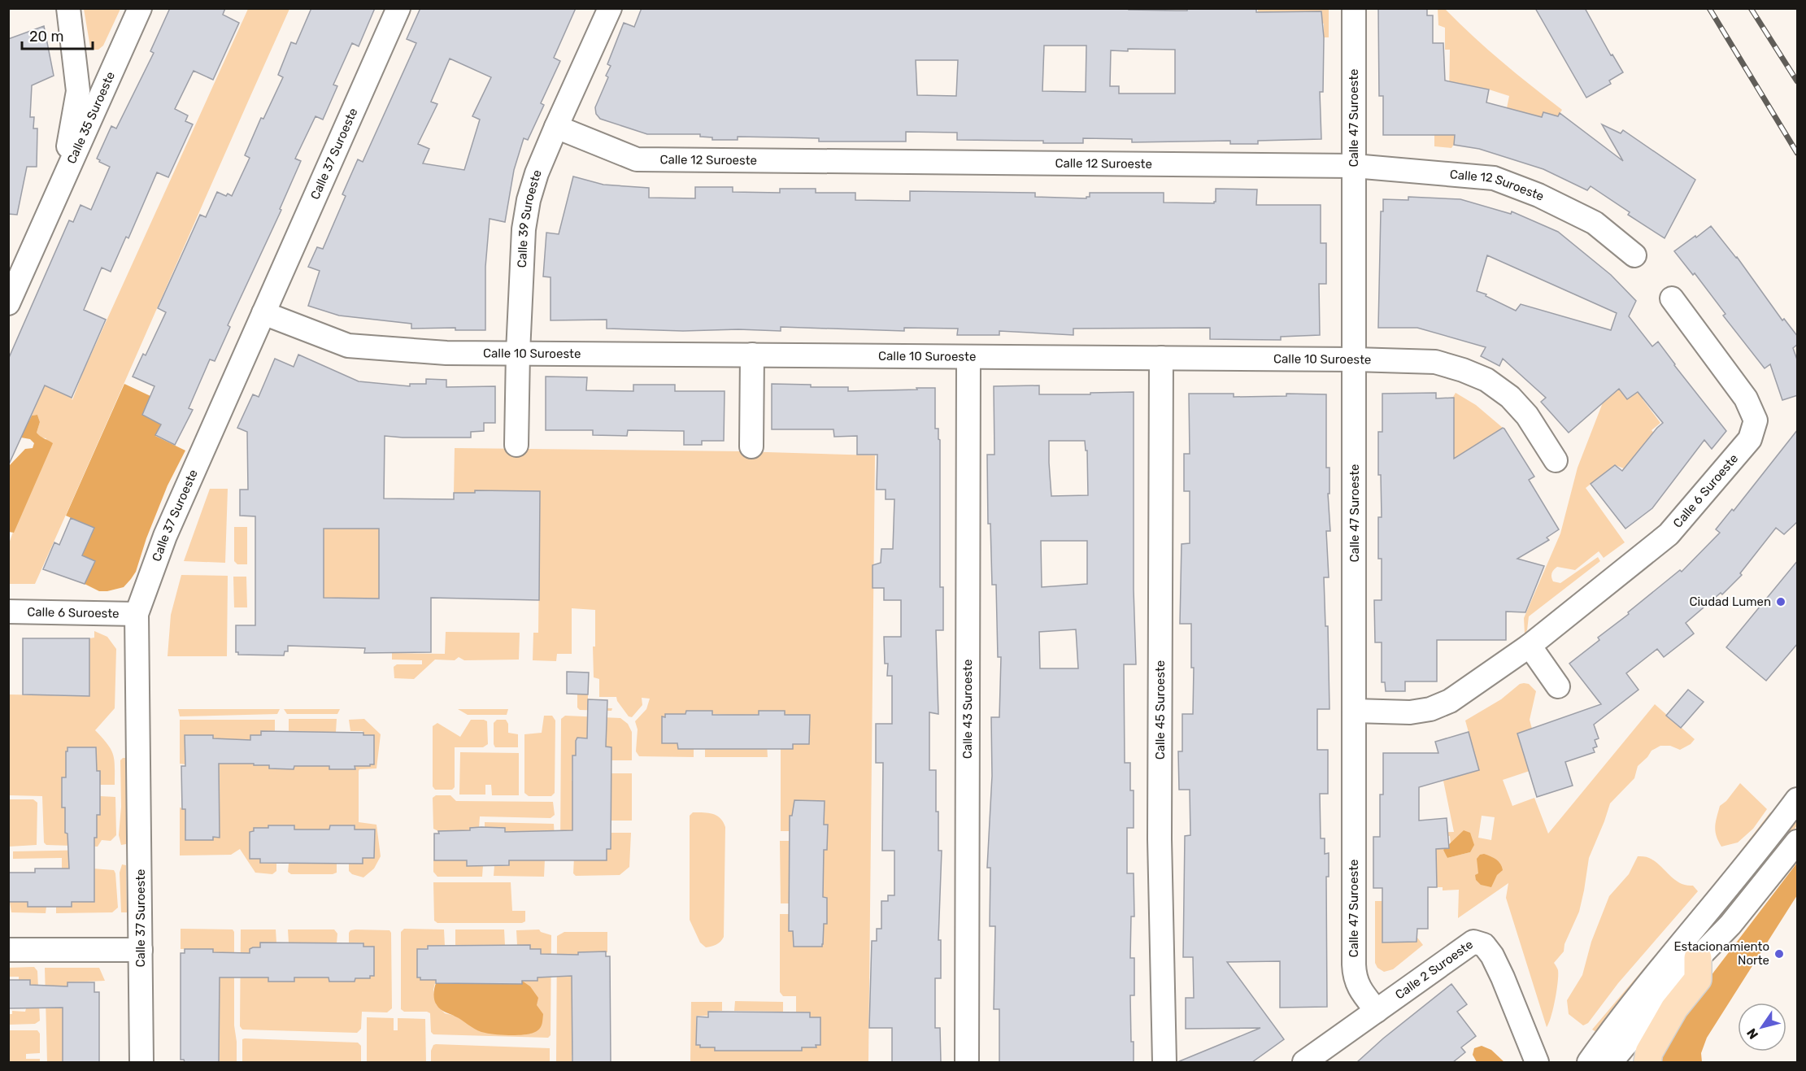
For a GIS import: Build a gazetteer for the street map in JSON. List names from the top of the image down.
{
  "streets": {
    "street": [
      "Calle 35 Suroeste",
      "Calle 47 Suroeste",
      "Calle 37 Suroeste",
      "Calle 12 Suroeste",
      "Calle 39 Suroeste",
      "Calle 10 Suroeste",
      "Calle 6 Suroeste",
      "Calle 43 Suroeste",
      "Calle 45 Suroeste",
      "Calle 2 Suroeste"
    ]
  },
  "crossings": [
    ["Calle 47 Suroeste", "Calle 12 Suroeste"],
    ["Calle 47 Suroeste", "Calle 10 Suroeste"],
    ["Calle 47 Suroeste", "Calle 6 Suroeste"],
    ["Calle 47 Suroeste", "Calle 2 Suroeste"],
    ["Calle 37 Suroeste", "Calle 10 Suroeste"],
    ["Calle 37 Suroeste", "Calle 6 Suroeste"],
    ["Calle 12 Suroeste", "Calle 39 Suroeste"],
    ["Calle 39 Suroeste", "Calle 10 Suroeste"],
    ["Calle 10 Suroeste", "Calle 43 Suroeste"],
    ["Calle 10 Suroeste", "Calle 45 Suroeste"]
  ],
  "places": ["Ciudad Lumen", "Estacionamiento Norte"],
  "scale_bar": "20 m",
  "north": "bottom left"
}
